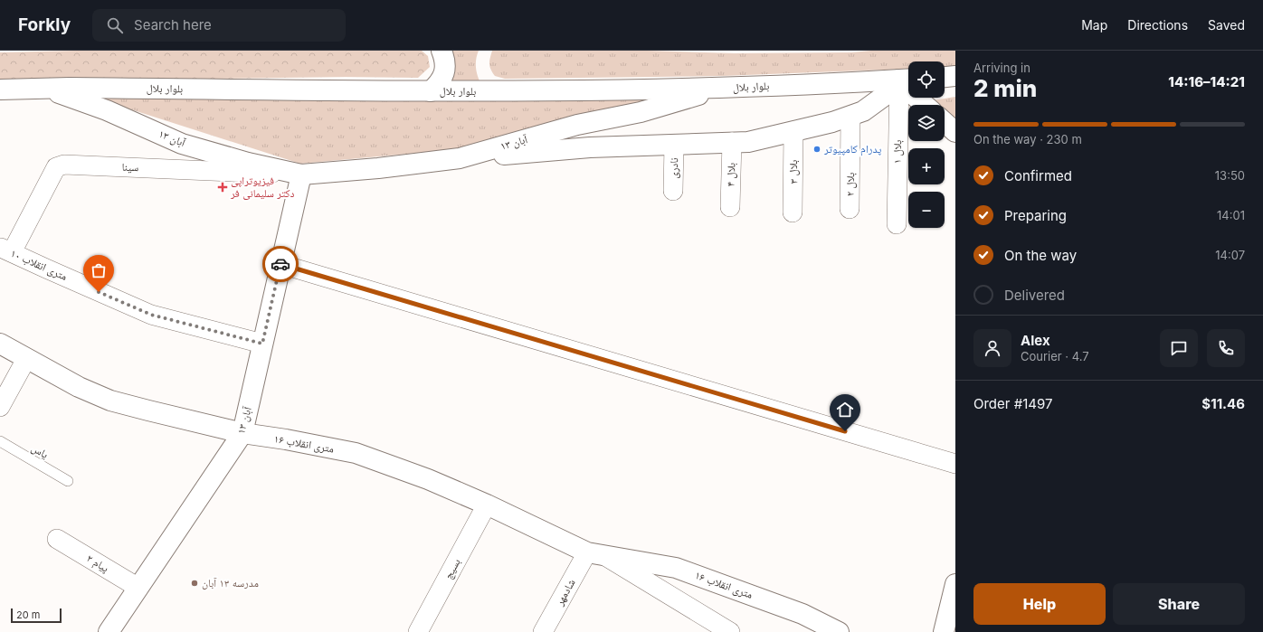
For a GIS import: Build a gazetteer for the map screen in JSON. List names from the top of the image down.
{
  "streets": {
    "street": [
      "بلوار بلال",
      "۱۳ آبان",
      "بلال ۱",
      "سینا",
      "نادری",
      "بلال ۳",
      "بلال ۴",
      "بلال ۲",
      "۱۰ متری انقلاب",
      "۱۶ متری انقلاب",
      "پیام ۲",
      "بسیج",
      "شادمهر"
    ],
    "lane": ["یاس"]
  },
  "crossings": [
    ["بلوار بلال", "۱۳ آبان"],
    ["بلوار بلال", "بلال ۱"],
    ["۱۳ آبان", "سینا"],
    ["۱۳ آبان", "۱۰ متری انقلاب"],
    ["۱۳ آبان", "۱۶ متری انقلاب"],
    ["۱۳ آبان", "پیام ۲"],
    ["سینا", "۱۰ متری انقلاب"],
    ["۱۶ متری انقلاب", "بسیج"],
    ["۱۶ متری انقلاب", "شادمهر"]
  ],
  "places": {
    "other": ["پدرام کامپیوتر", "مدرسه ۱۳ آبان"],
    "health": ["فیزیوتراپی دکتر سلیمانی فر"]
  },
  "scale_bar": "20 m",
  "page": {
    "header": "Forkly",
    "search": "Search here",
    "nav": ["Map", "Directions", "Saved"],
    "heading": ["2 min", "Arriving in", "14:16–14:21"],
    "panel": [
      "Alex",
      "Courier · 4.7",
      "Order #1497",
      "$11.46"
    ],
    "map_buttons": ["+", "−"],
    "bar": "On the way · 230 m",
    "list": [
      ["Confirmed", "13:50"],
      ["Preparing", "14:01"],
      ["On the way", "14:07"],
      "Delivered"
    ],
    "buttons": ["Help", "Share"],
    "scale": "20 m"
  }
}
